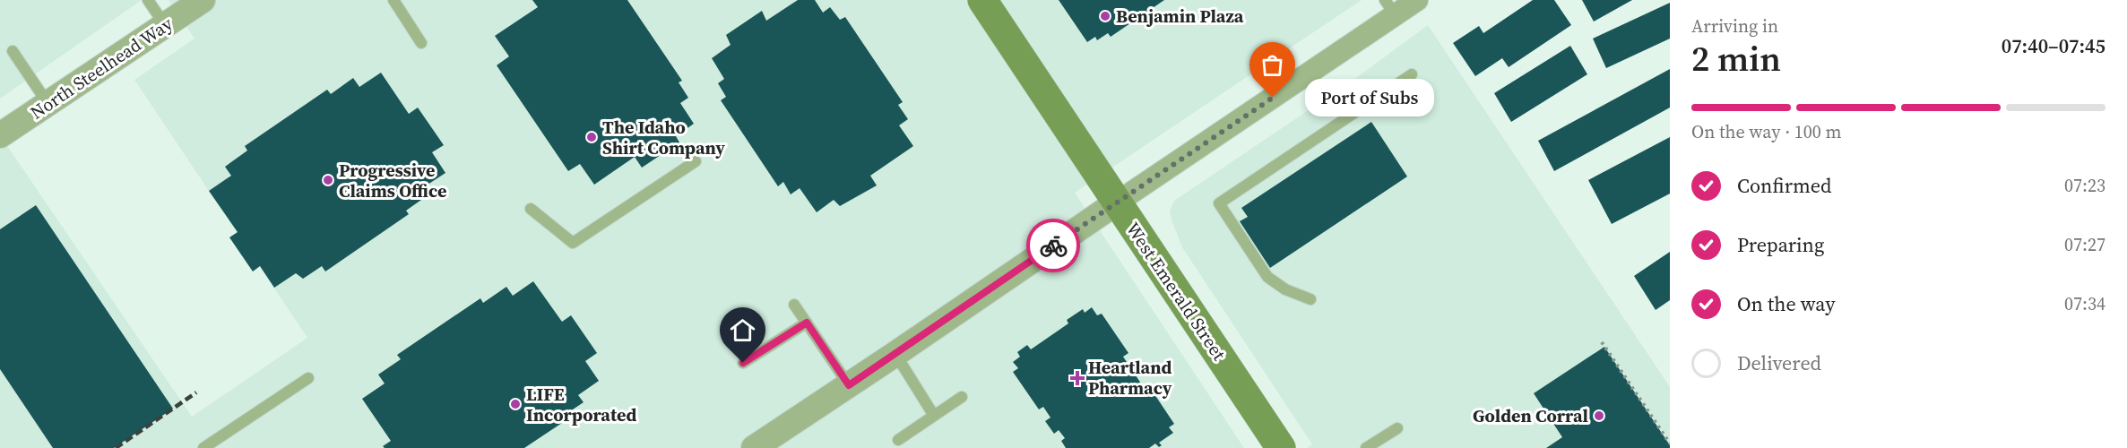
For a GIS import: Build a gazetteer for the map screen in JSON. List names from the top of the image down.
{
  "streets": {
    "main road": ["West Emerald Street"],
    "street": ["North Steelhead Way"]
  },
  "places": {
    "other": [
      "Benjamin Plaza",
      "Port of Subs",
      "The Idaho Shirt Company",
      "Progressive Claims Office",
      "LIFE Incorporated",
      "Golden Corral"
    ],
    "health": ["Heartland Pharmacy"]
  },
  "page": {
    "heading": ["2 min", "Arriving in", "07:40–07:45"],
    "bubble": "Port of Subs",
    "bar": "On the way · 100 m",
    "list": [
      ["Confirmed", "07:23"],
      ["Preparing", "07:27"],
      ["On the way", "07:34"],
      "Delivered"
    ]
  }
}
